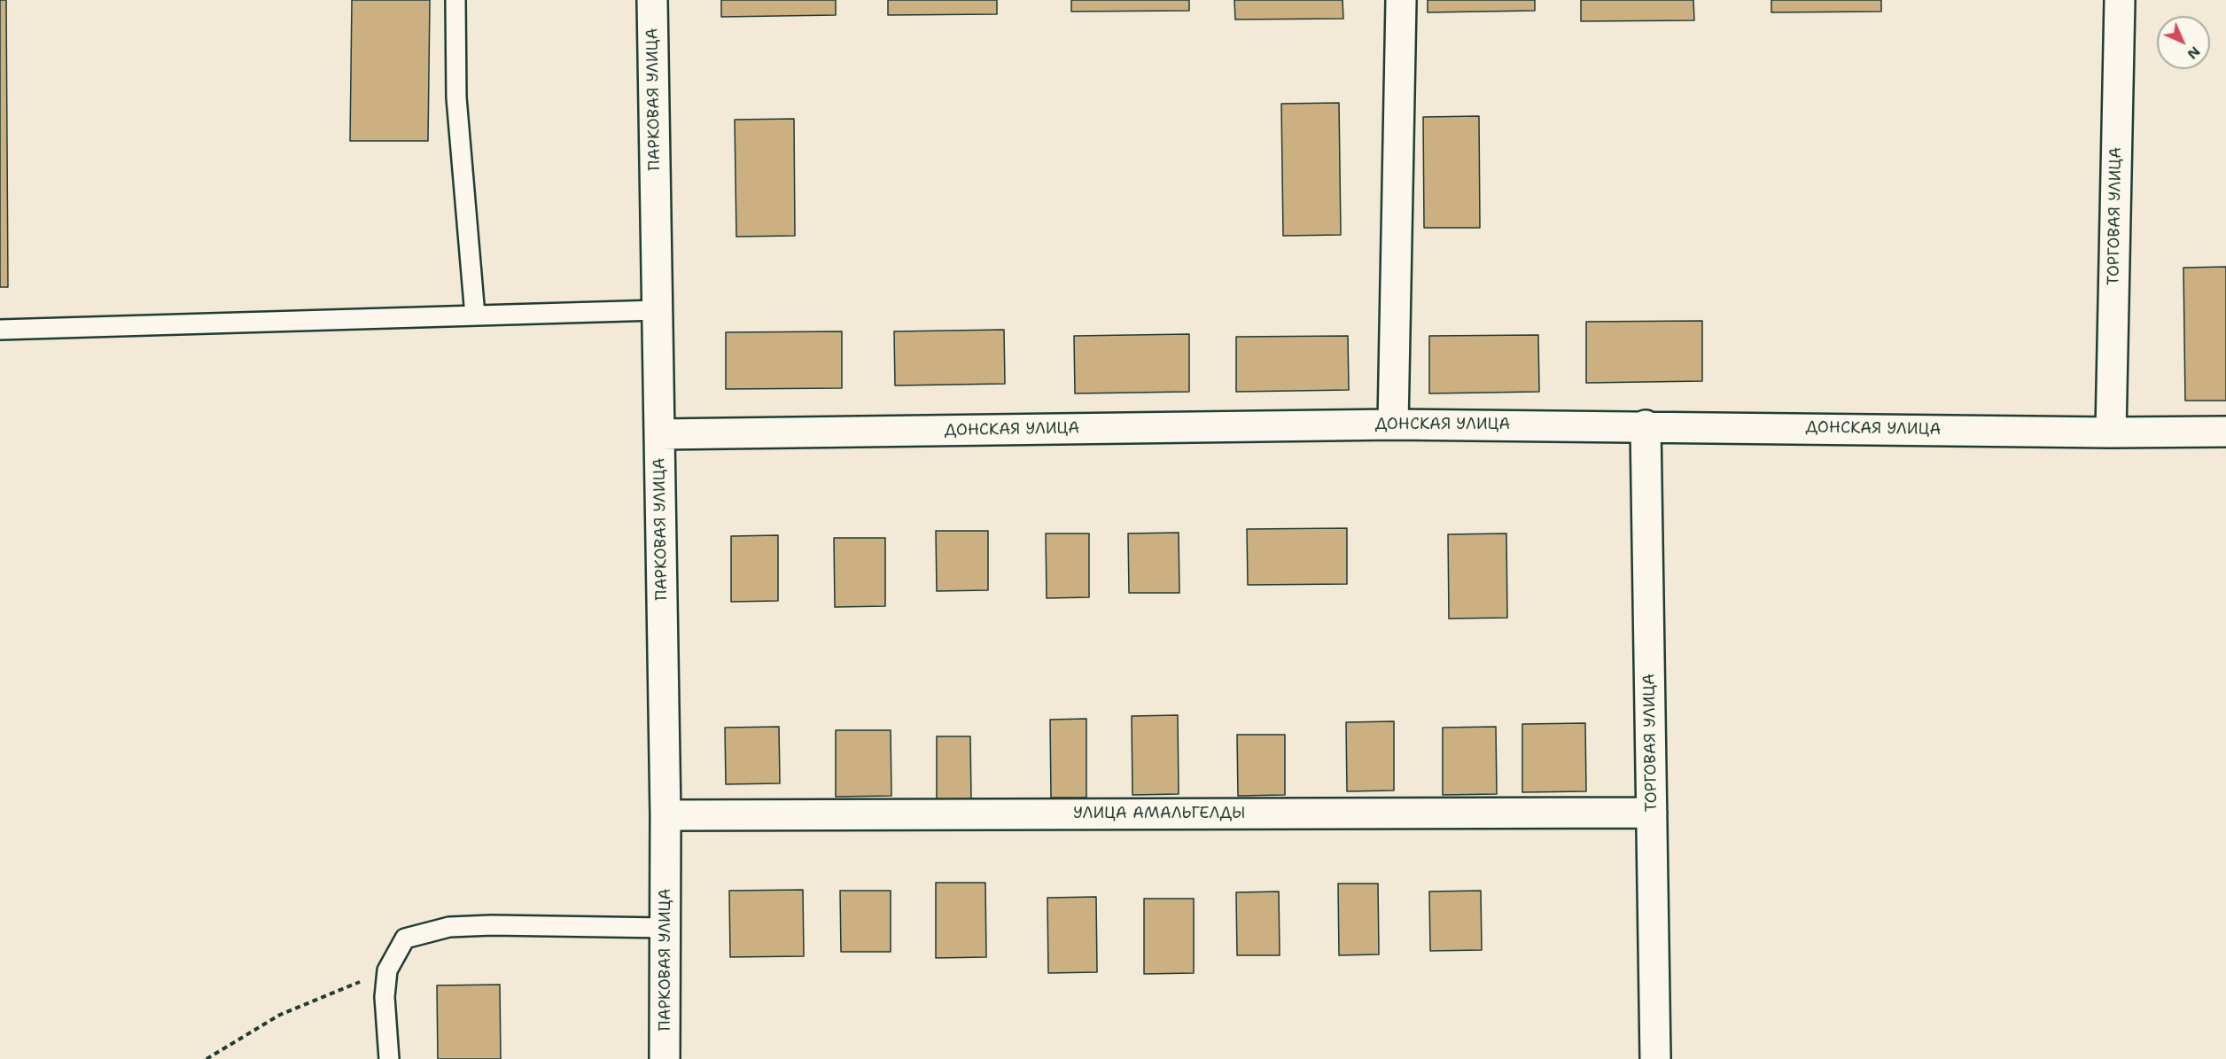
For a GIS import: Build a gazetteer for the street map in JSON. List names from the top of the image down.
{
  "streets": {
    "street": [
      "ПАРКОВАЯ УЛИЦА",
      "ТОРГОВАЯ УЛИЦА",
      "ДОНСКАЯ УЛИЦА",
      "УЛИЦА АМАЛЬГЕЛДЫ"
    ]
  },
  "crossings": [
    ["ПАРКОВАЯ УЛИЦА", "ДОНСКАЯ УЛИЦА"],
    ["ПАРКОВАЯ УЛИЦА", "УЛИЦА АМАЛЬГЕЛДЫ"],
    ["ТОРГОВАЯ УЛИЦА", "ДОНСКАЯ УЛИЦА"],
    ["ТОРГОВАЯ УЛИЦА", "УЛИЦА АМАЛЬГЕЛДЫ"]
  ],
  "north": "bottom right"
}
